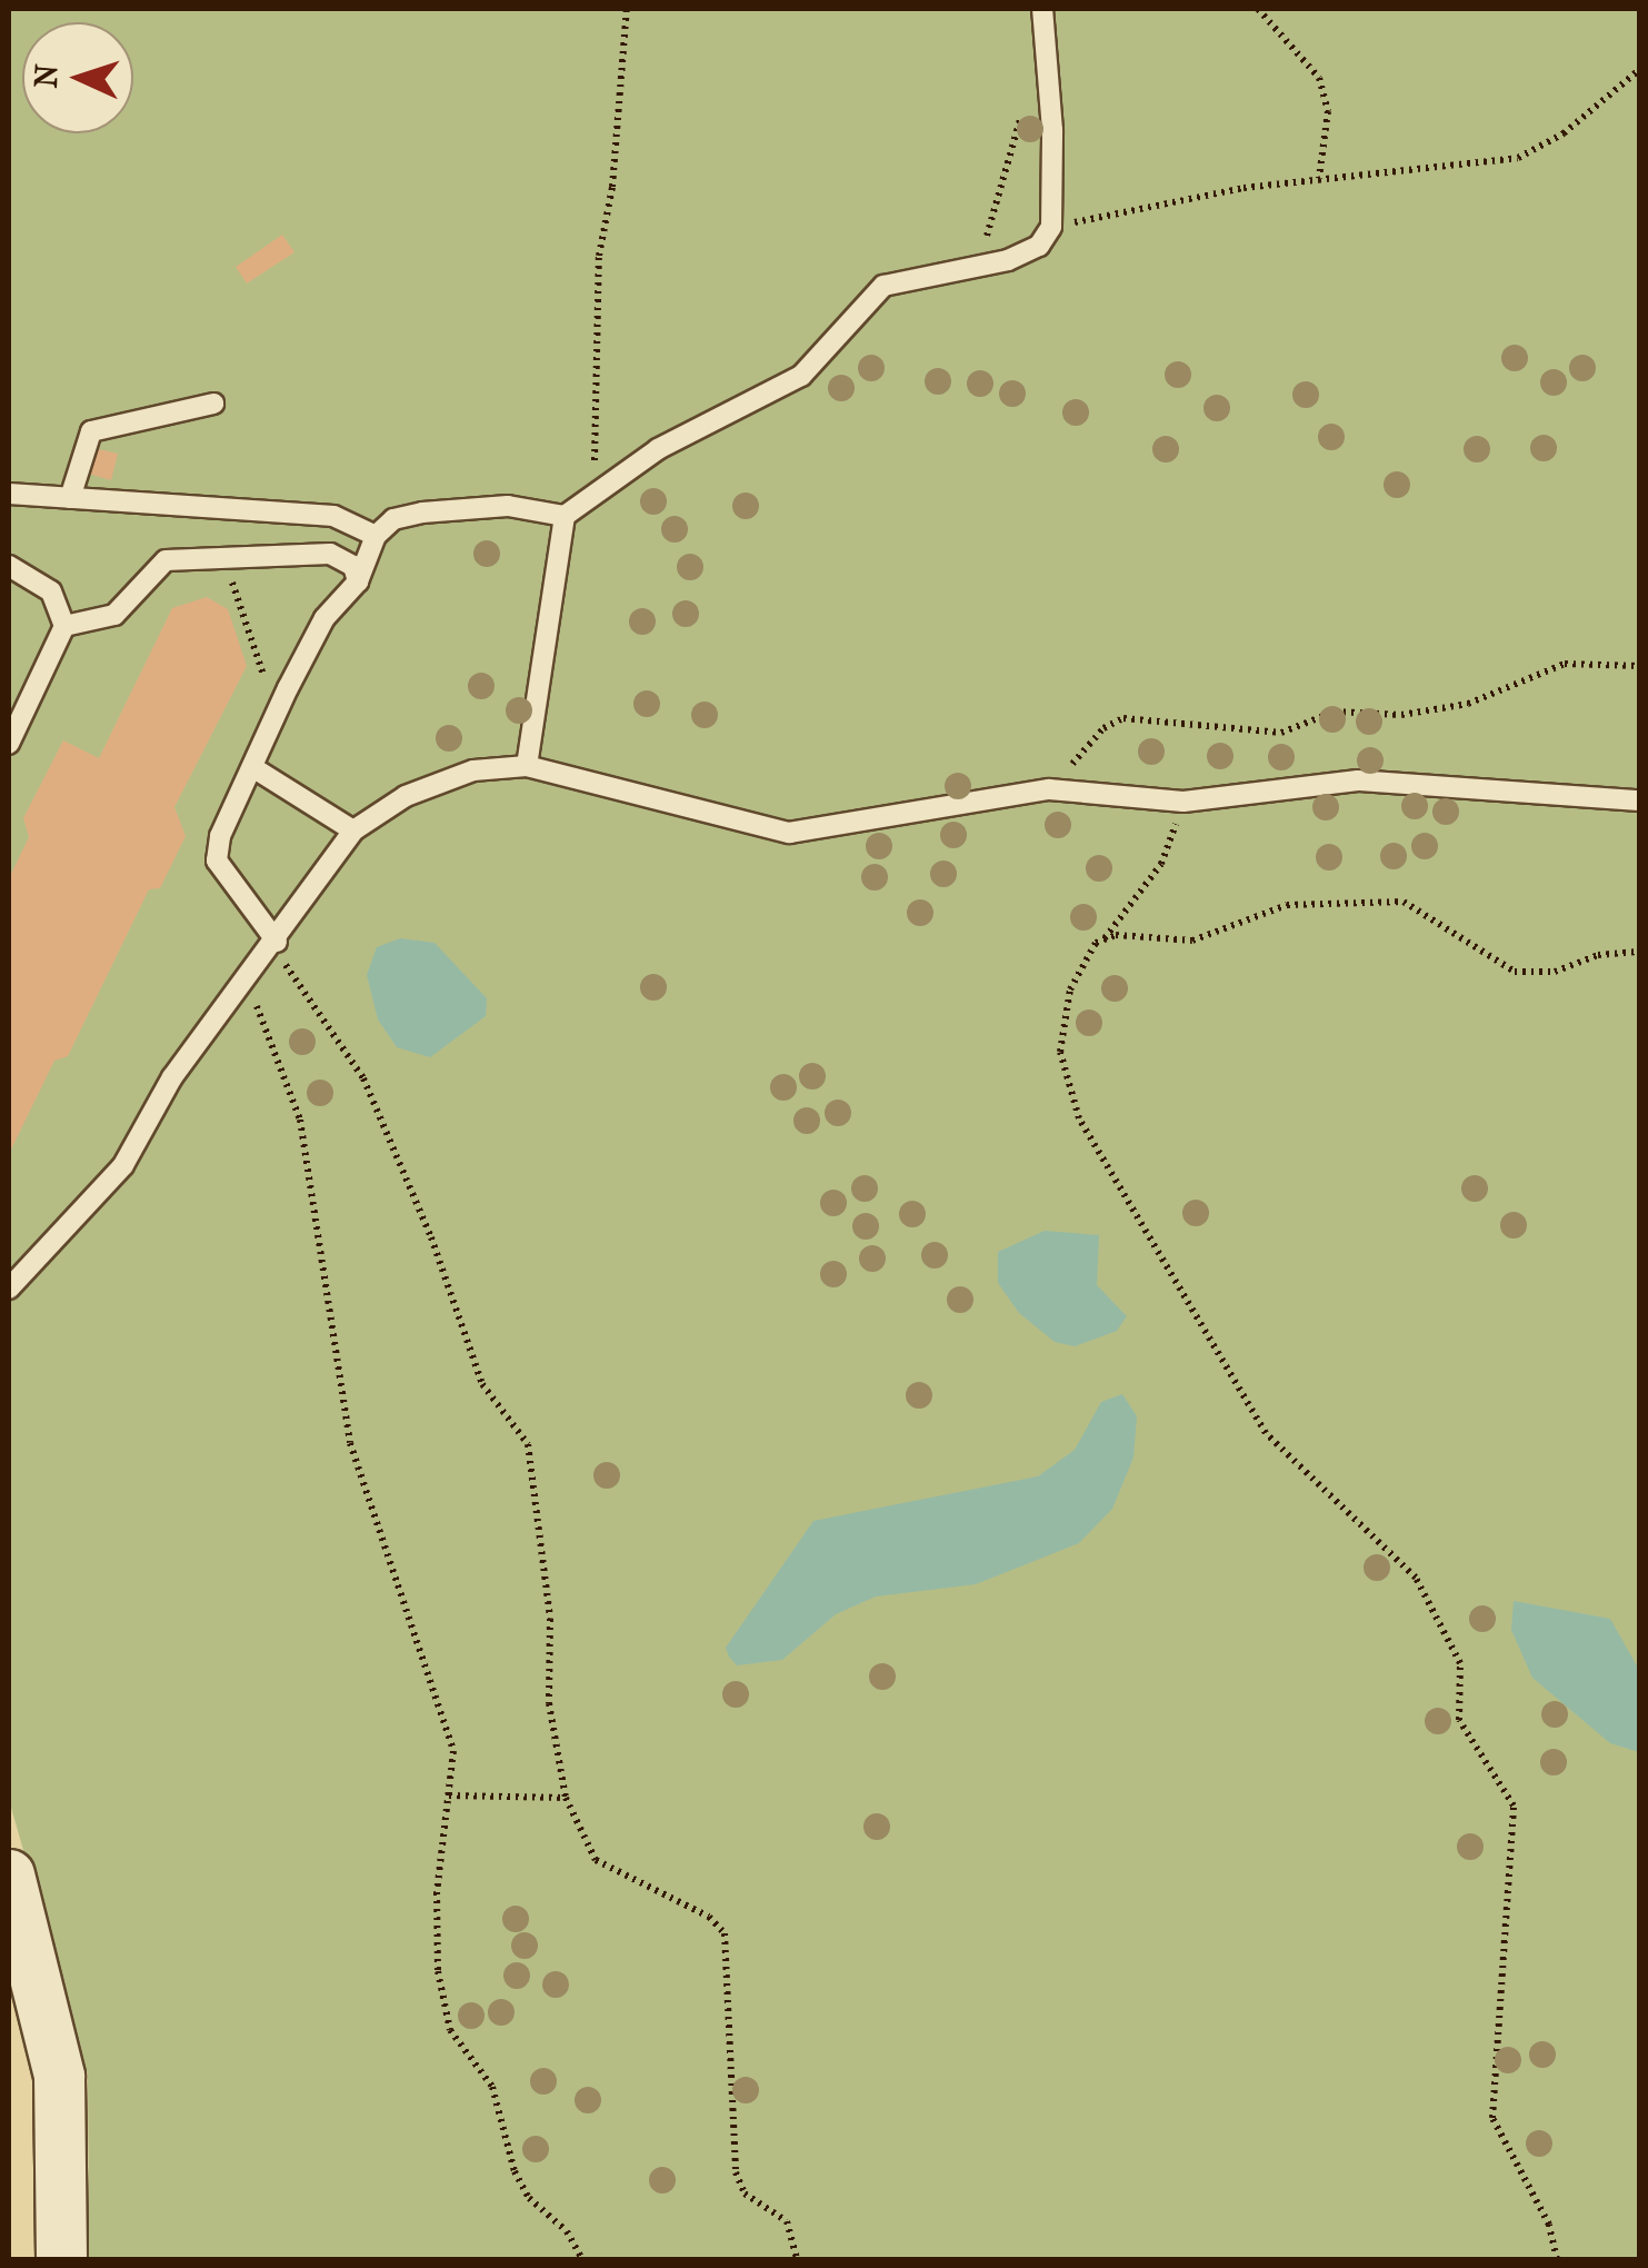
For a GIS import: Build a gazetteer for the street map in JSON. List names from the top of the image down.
{
  "north": "left"
}
